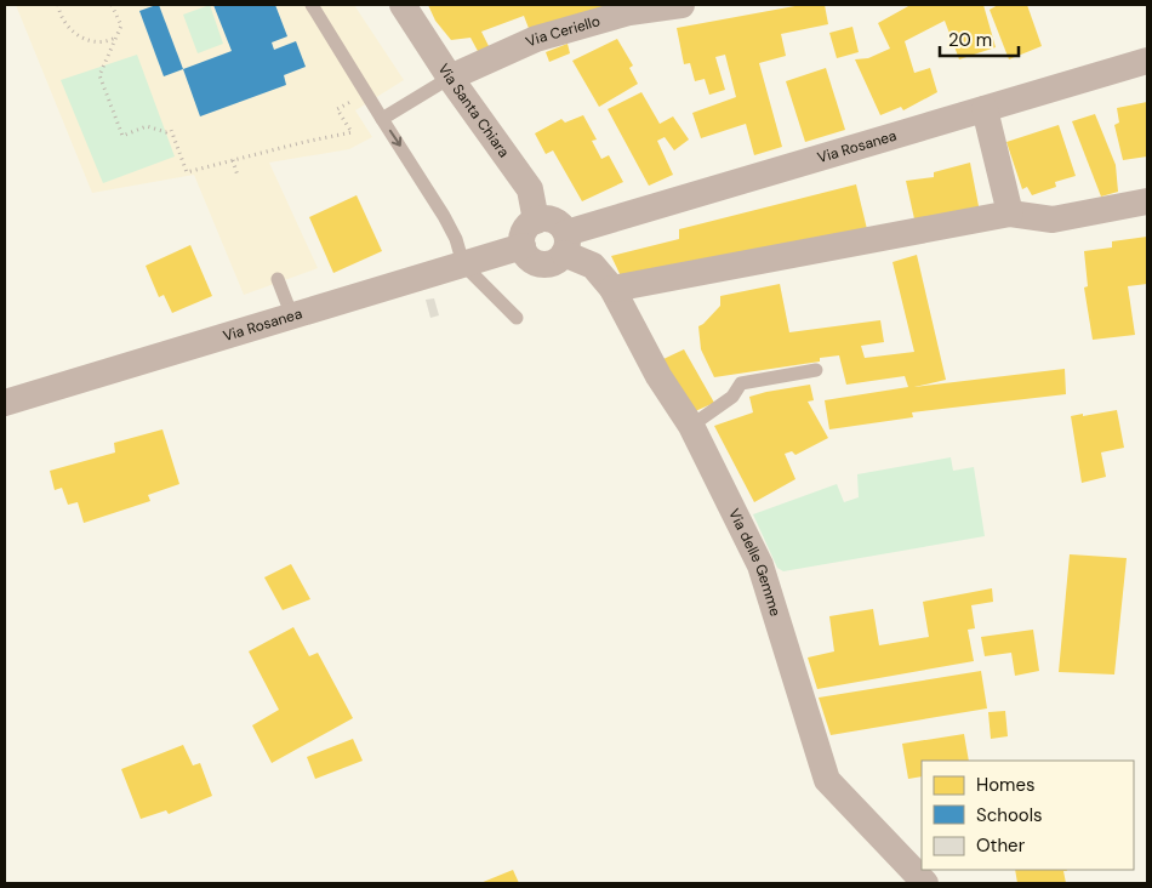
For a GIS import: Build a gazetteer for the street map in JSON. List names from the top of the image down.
{
  "streets": {
    "street": [
      "Via Ceriello",
      "Via Santa Chiara",
      "Via Rosanea",
      "Via delle Gemme"
    ]
  },
  "crossings": [
    ["Via Ceriello", "Via Santa Chiara"],
    ["Via Santa Chiara", "Via Rosanea"],
    ["Via Santa Chiara", "Via delle Gemme"],
    ["Via Rosanea", "Via delle Gemme"]
  ],
  "legend": ["Homes", "Schools", "Other"],
  "scale_bar": "20 m"
}
